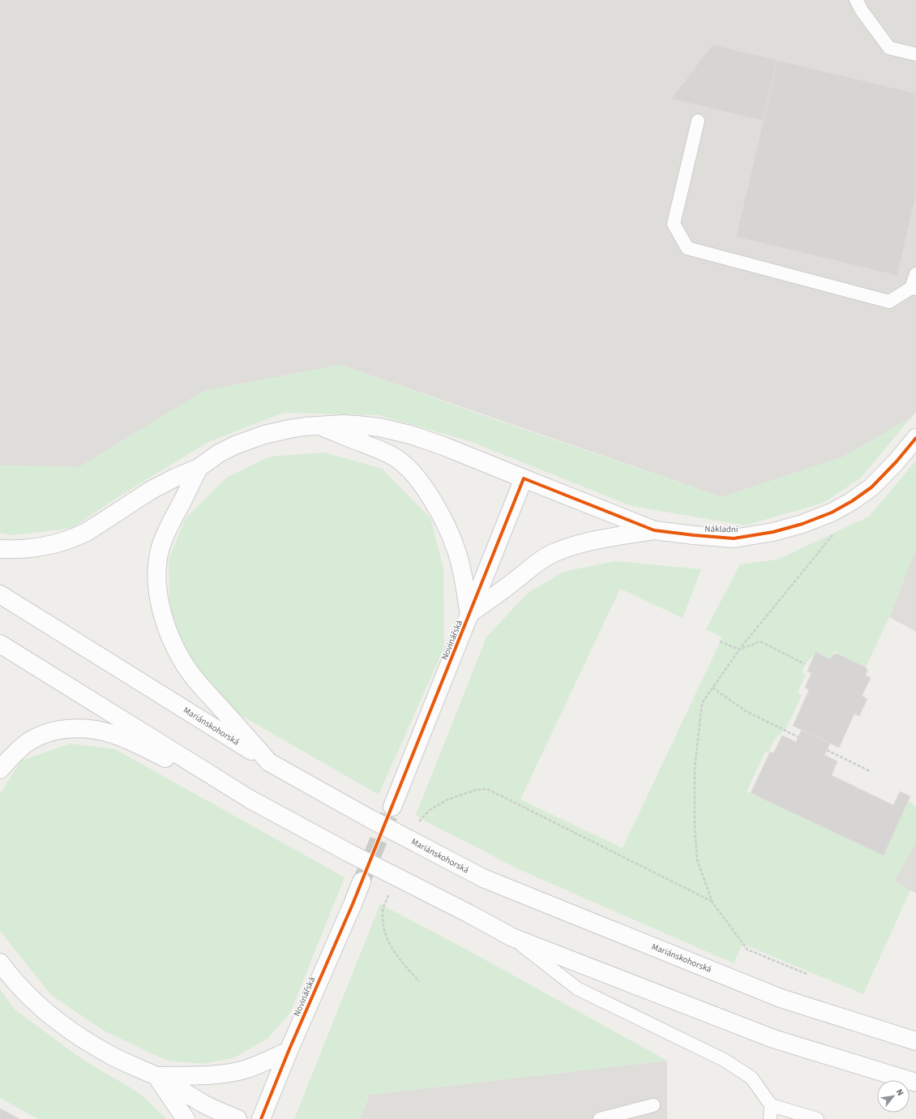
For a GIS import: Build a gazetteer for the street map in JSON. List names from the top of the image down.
{
  "streets": {
    "main road": ["Nákladní", "Novinářská", "Mariánskohorská"]
  },
  "crossings": [
    ["Nákladní", "Novinářská"]
  ],
  "north": "top right"
}
